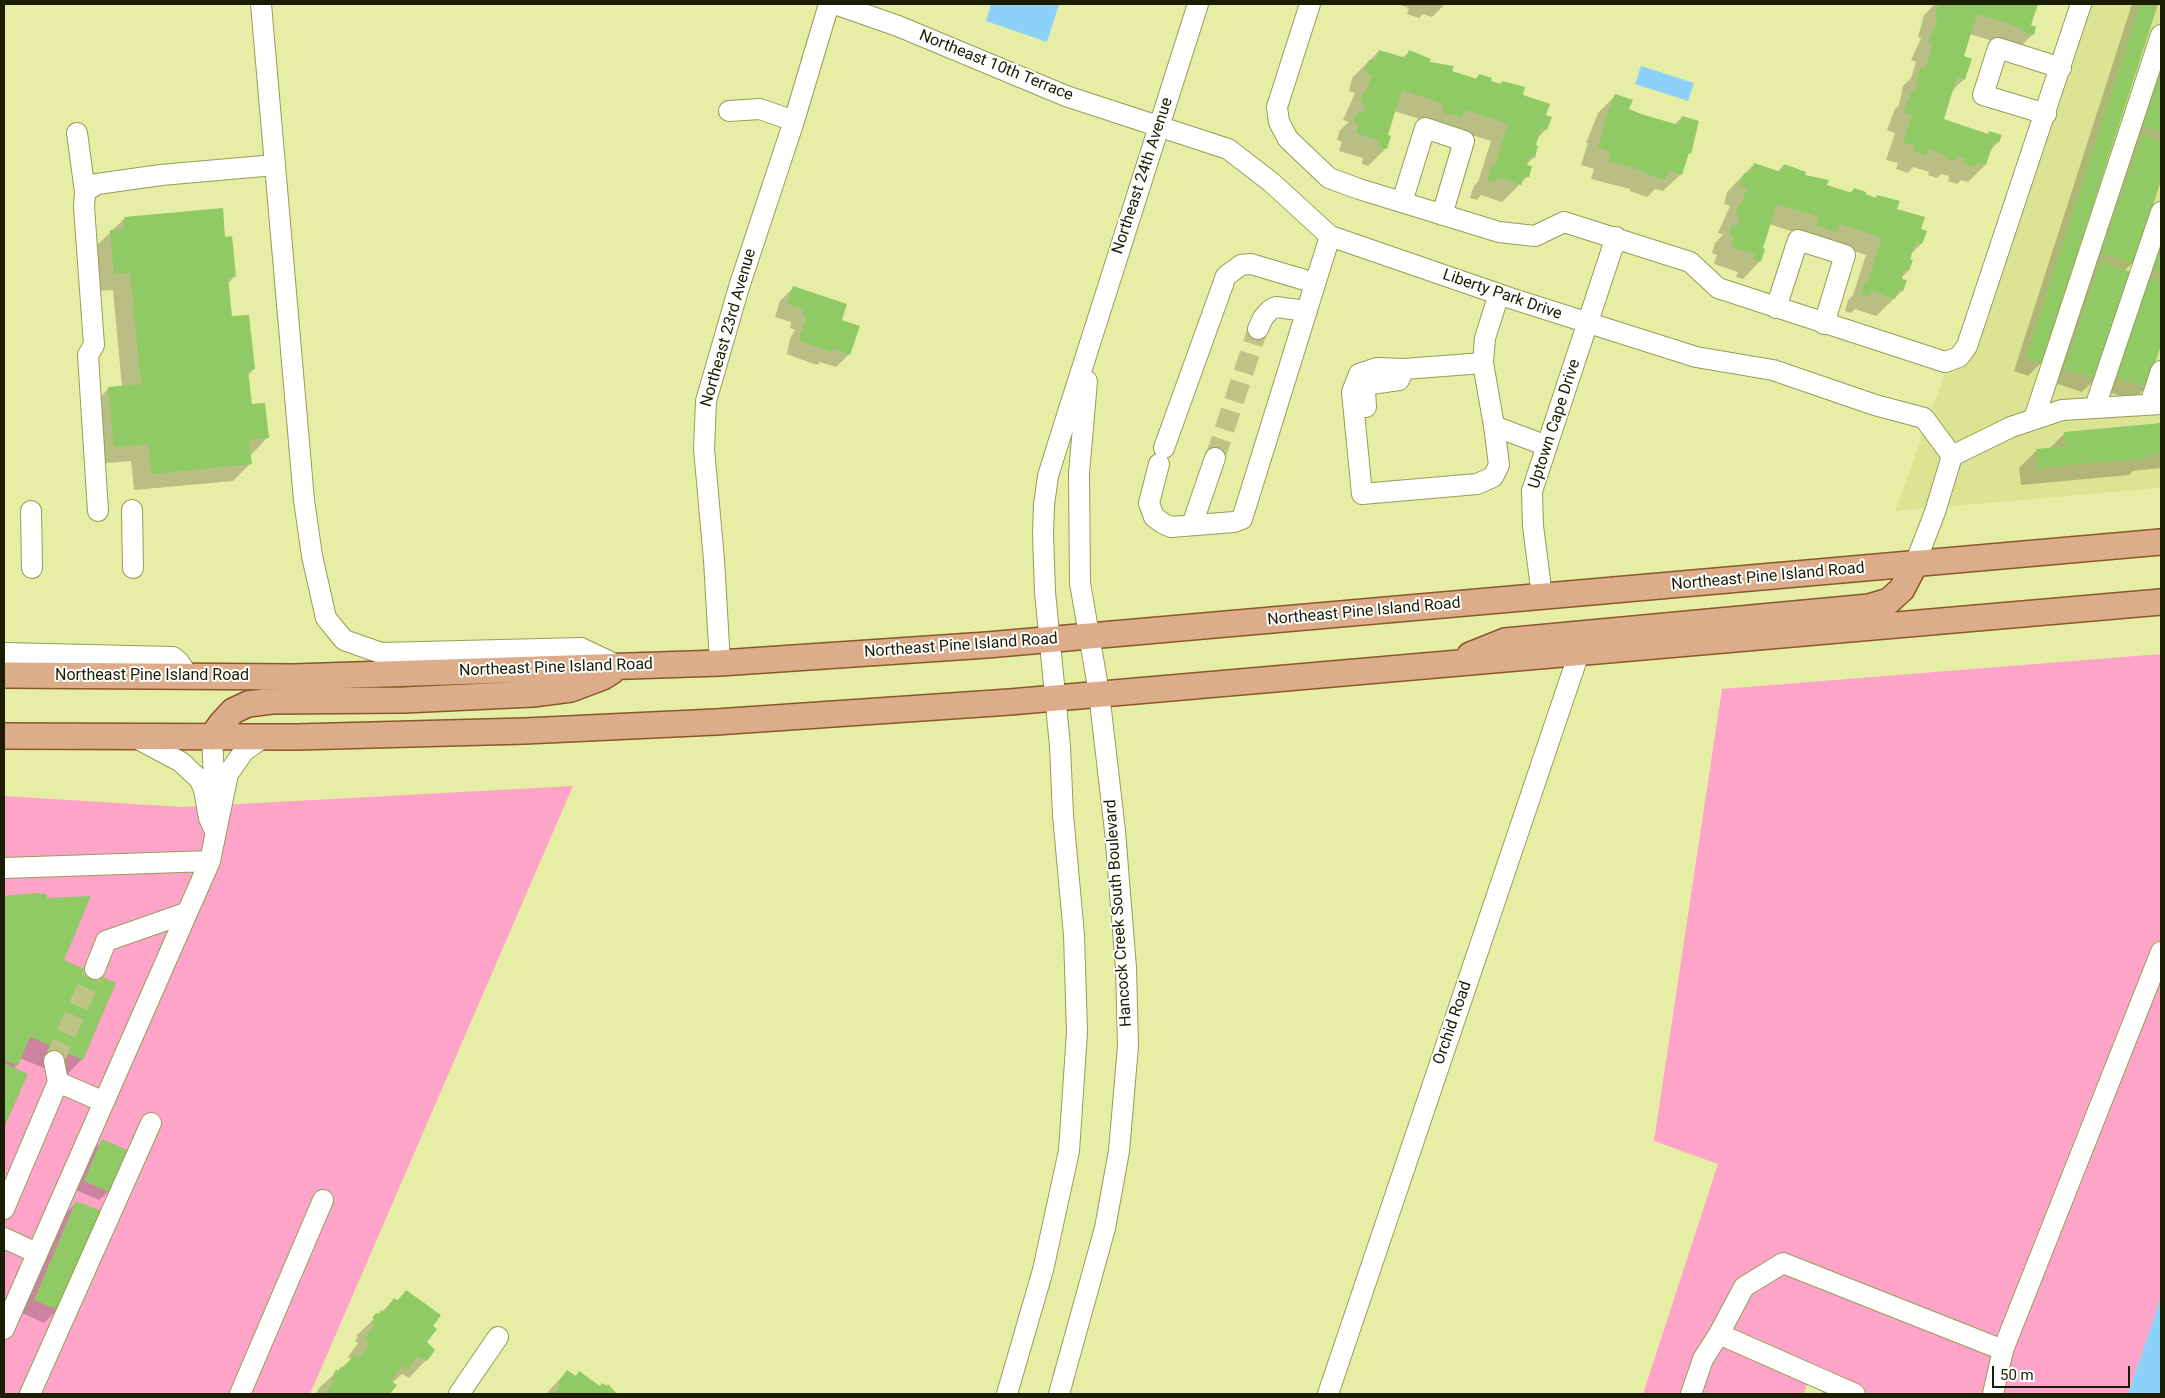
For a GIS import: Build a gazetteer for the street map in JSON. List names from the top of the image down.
{
  "streets": {
    "main road": ["Northeast Pine Island Road"],
    "street": [
      "Northeast 10th Terrace",
      "Northeast 24th Avenue",
      "Liberty Park Drive",
      "Northeast 23rd Avenue",
      "Uptown Cape Drive",
      "Hancock Creek South Boulevard",
      "Orchid Road"
    ]
  },
  "crossings": [
    ["Northeast 10th Terrace", "Northeast 24th Avenue"],
    ["Northeast 10th Terrace", "Liberty Park Drive"],
    ["Northeast 24th Avenue", "Liberty Park Drive"],
    ["Northeast 24th Avenue", "Northeast Pine Island Road"],
    ["Northeast 24th Avenue", "Hancock Creek South Boulevard"],
    ["Liberty Park Drive", "Uptown Cape Drive"],
    ["Northeast 23rd Avenue", "Northeast Pine Island Road"],
    ["Uptown Cape Drive", "Northeast Pine Island Road"],
    ["Northeast Pine Island Road", "Hancock Creek South Boulevard"]
  ],
  "scale_bar": "50 m"
}
